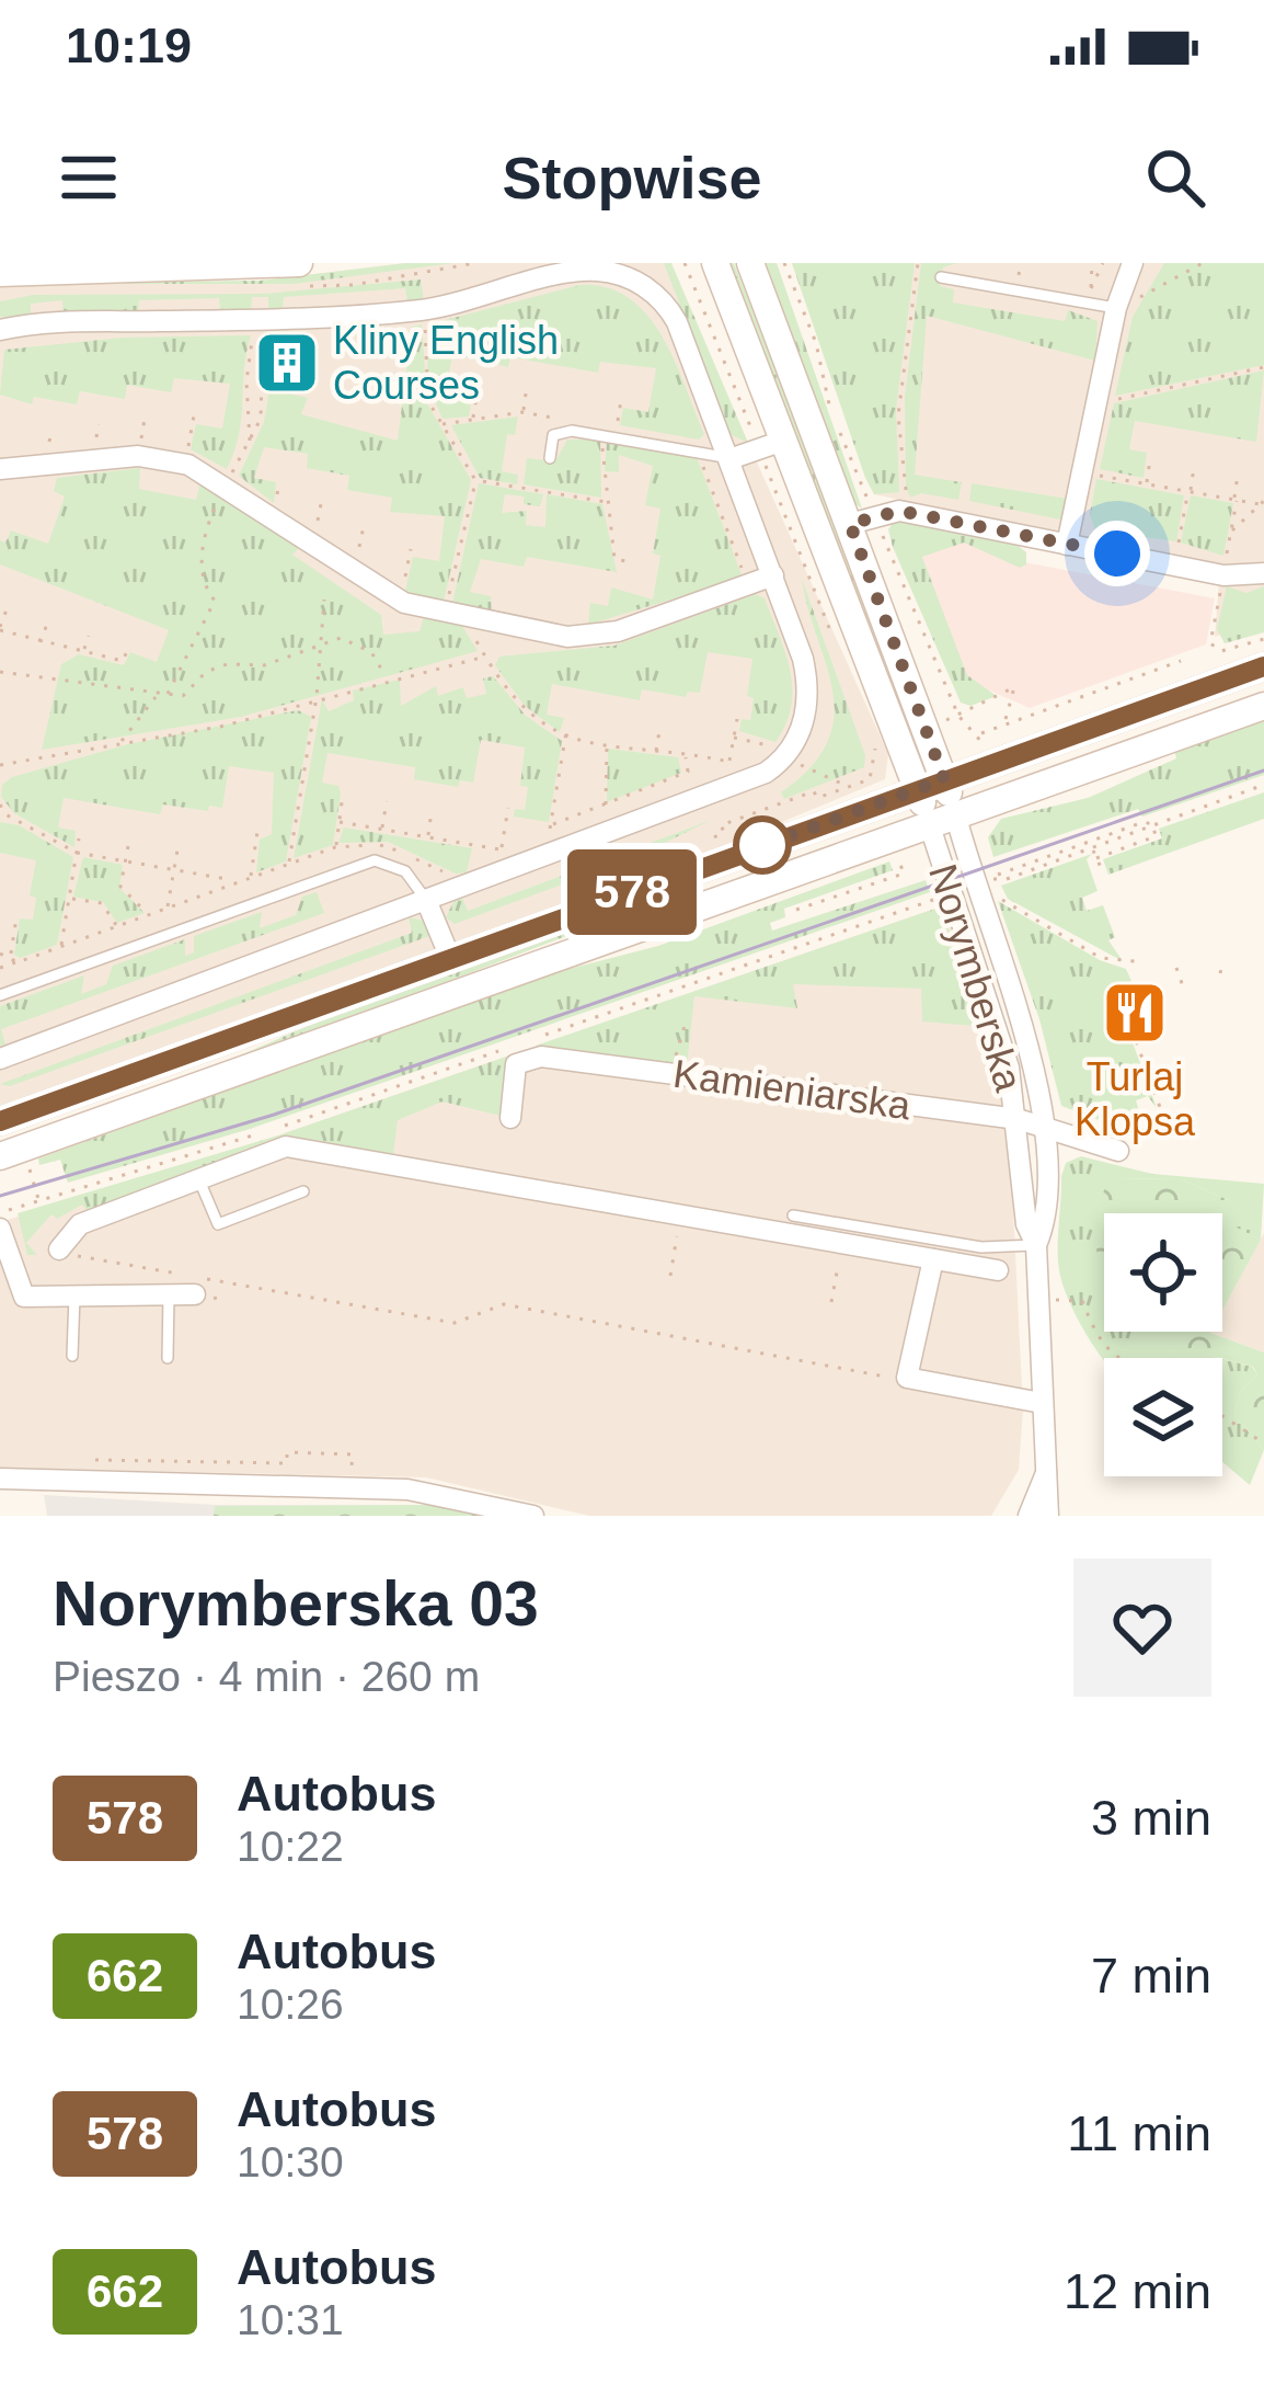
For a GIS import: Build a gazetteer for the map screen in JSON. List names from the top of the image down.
{
  "streets": {
    "main road": ["Norymberska"],
    "street": ["Kamieniarska"]
  },
  "crossings": [
    ["Norymberska", "Kamieniarska"]
  ],
  "places": {
    "building": ["Kliny English Courses"],
    "restaurant": ["Turlaj Klopsa"]
  },
  "lines": ["bus line 578"],
  "page": {
    "status": "10:19",
    "header": "Stopwise",
    "on_map": "578",
    "heading": ["Norymberska 03", "Pieszo · 4 min · 260 m"],
    "list": [
      {
        "mark": "578",
        "name": "Autobus",
        "note": "10:22",
        "value": "3 min"
      },
      {
        "mark": "662",
        "name": "Autobus",
        "note": "10:26",
        "value": "7 min"
      },
      {
        "mark": "578",
        "name": "Autobus",
        "note": "10:30",
        "value": "11 min"
      },
      {
        "mark": "662",
        "name": "Autobus",
        "note": "10:31",
        "value": "12 min"
      }
    ]
  }
}
